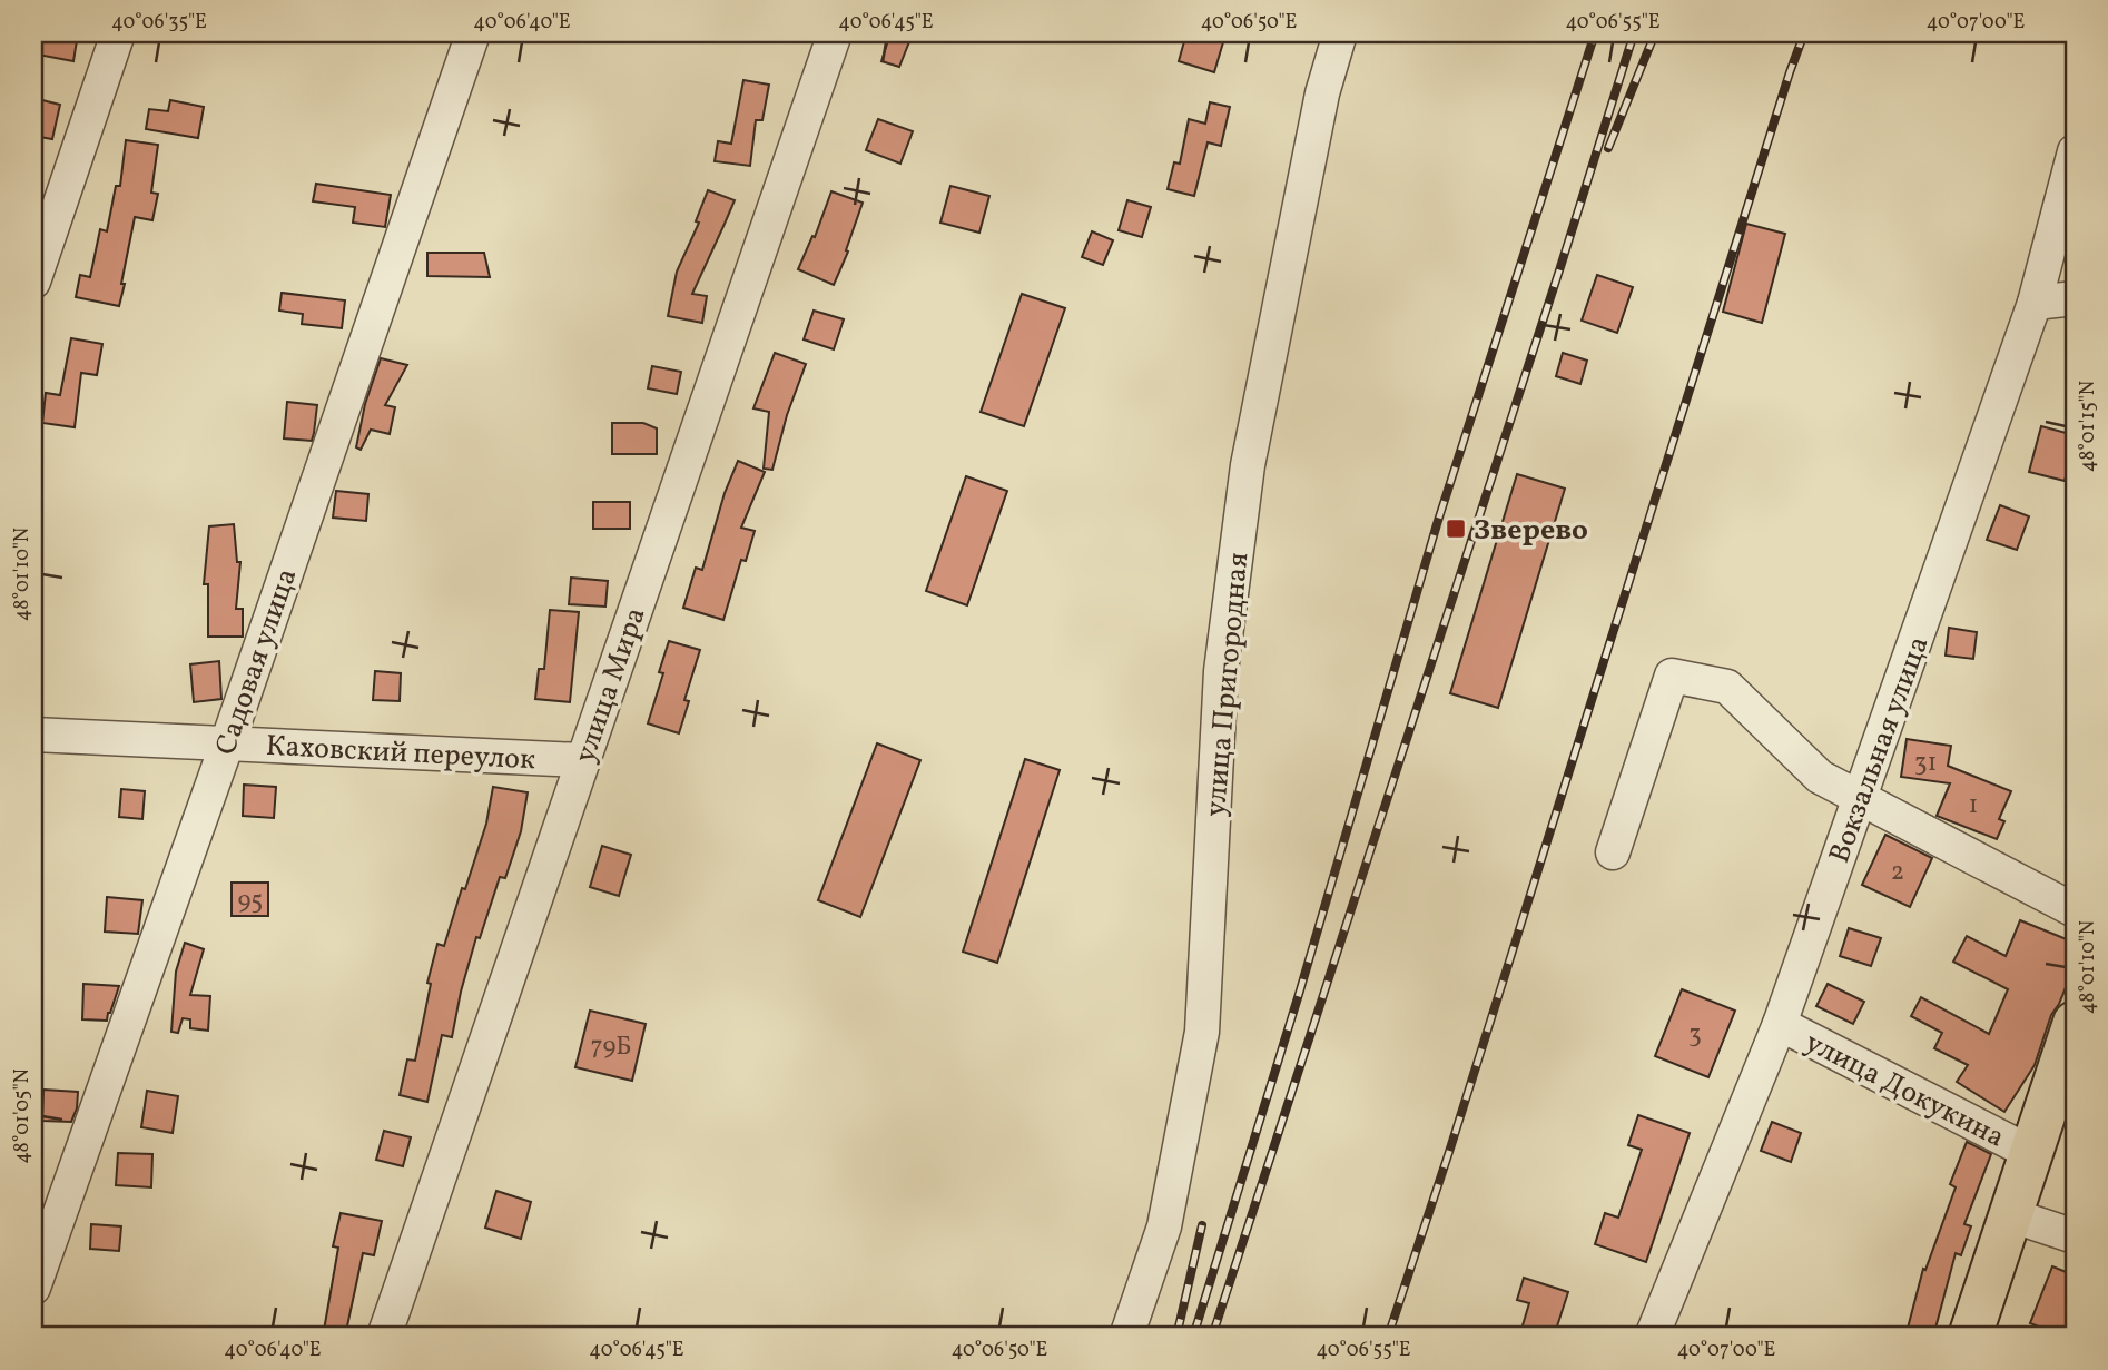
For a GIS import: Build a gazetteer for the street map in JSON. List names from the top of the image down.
{
  "streets": {
    "street": [
      "Садовая улица",
      "улица Мира",
      "улица Пригородная",
      "Вокзальная улица",
      "Каховский переулок",
      "улица Докукина"
    ]
  },
  "crossings": [
    ["Садовая улица", "Каховский переулок"],
    ["улица Мира", "Каховский переулок"],
    ["Вокзальная улица", "улица Докукина"]
  ],
  "places": {
    "transit": ["Зверево"]
  },
  "house_numbers": [
    "31",
    "1",
    "2",
    "95",
    "3",
    "79Б"
  ],
  "coordinates": [
    "40°06'35\"E",
    "40°06'40\"E",
    "40°06'45\"E",
    "40°06'50\"E",
    "40°06'55\"E",
    "40°07'00\"E",
    "48°01'15\"N",
    "48°01'10\"N",
    "48°01'05\"N"
  ]
}
